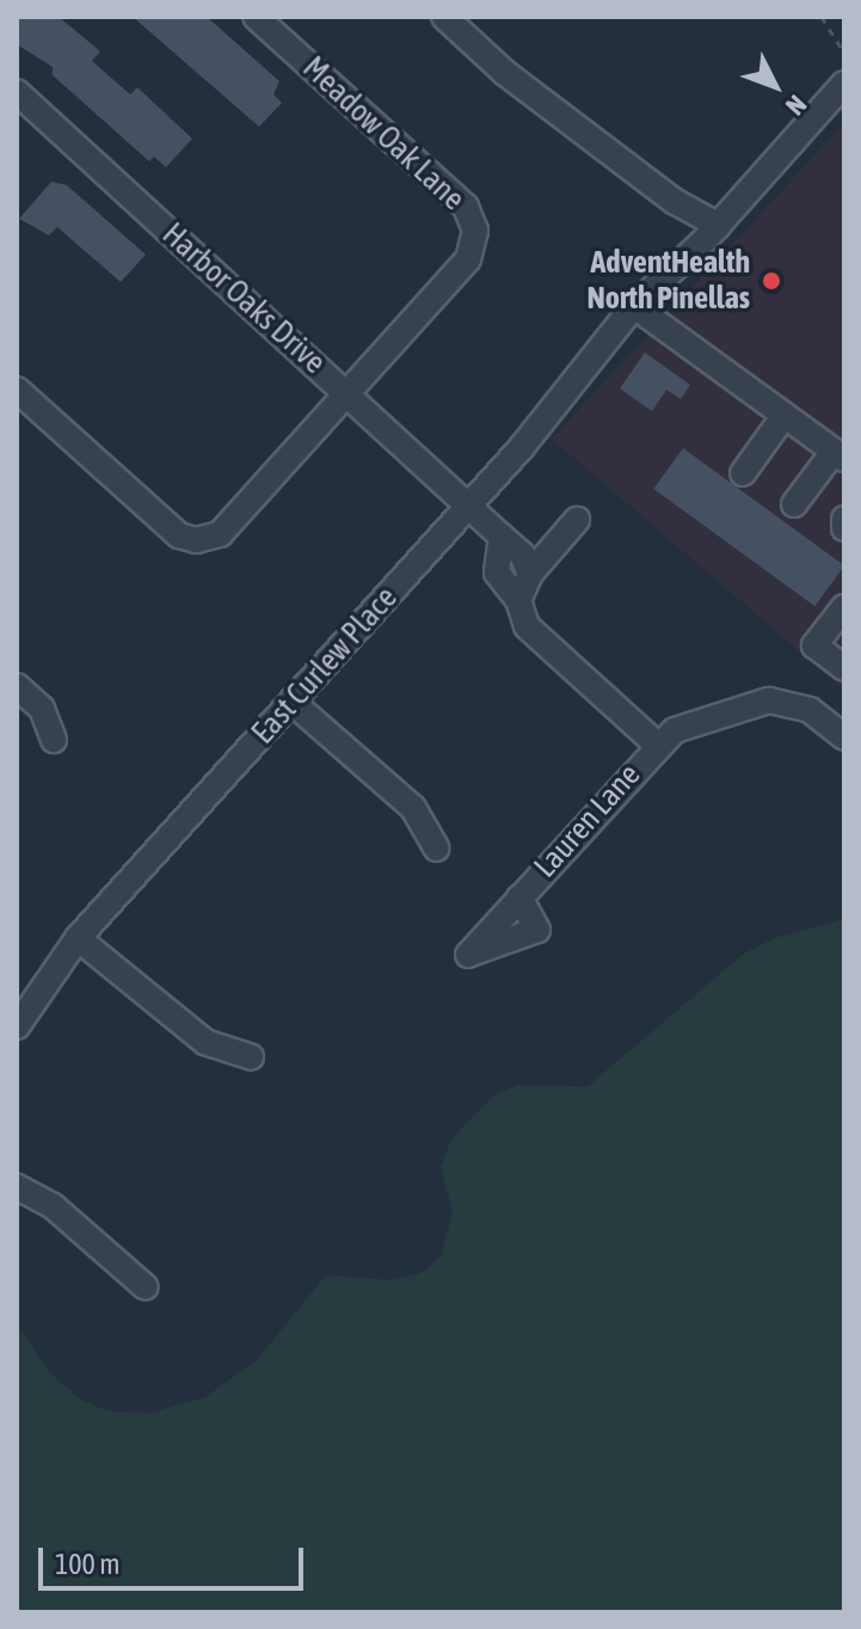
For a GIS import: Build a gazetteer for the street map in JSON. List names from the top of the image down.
{
  "streets": {
    "street": [
      "Meadow Oak Lane",
      "Harbor Oaks Drive",
      "East Curlew Place",
      "Lauren Lane"
    ]
  },
  "crossings": [
    ["Meadow Oak Lane", "Harbor Oaks Drive"],
    ["Harbor Oaks Drive", "East Curlew Place"]
  ],
  "places": ["AdventHealth North Pinellas"],
  "scale_bar": "100 m",
  "north": "bottom right"
}
